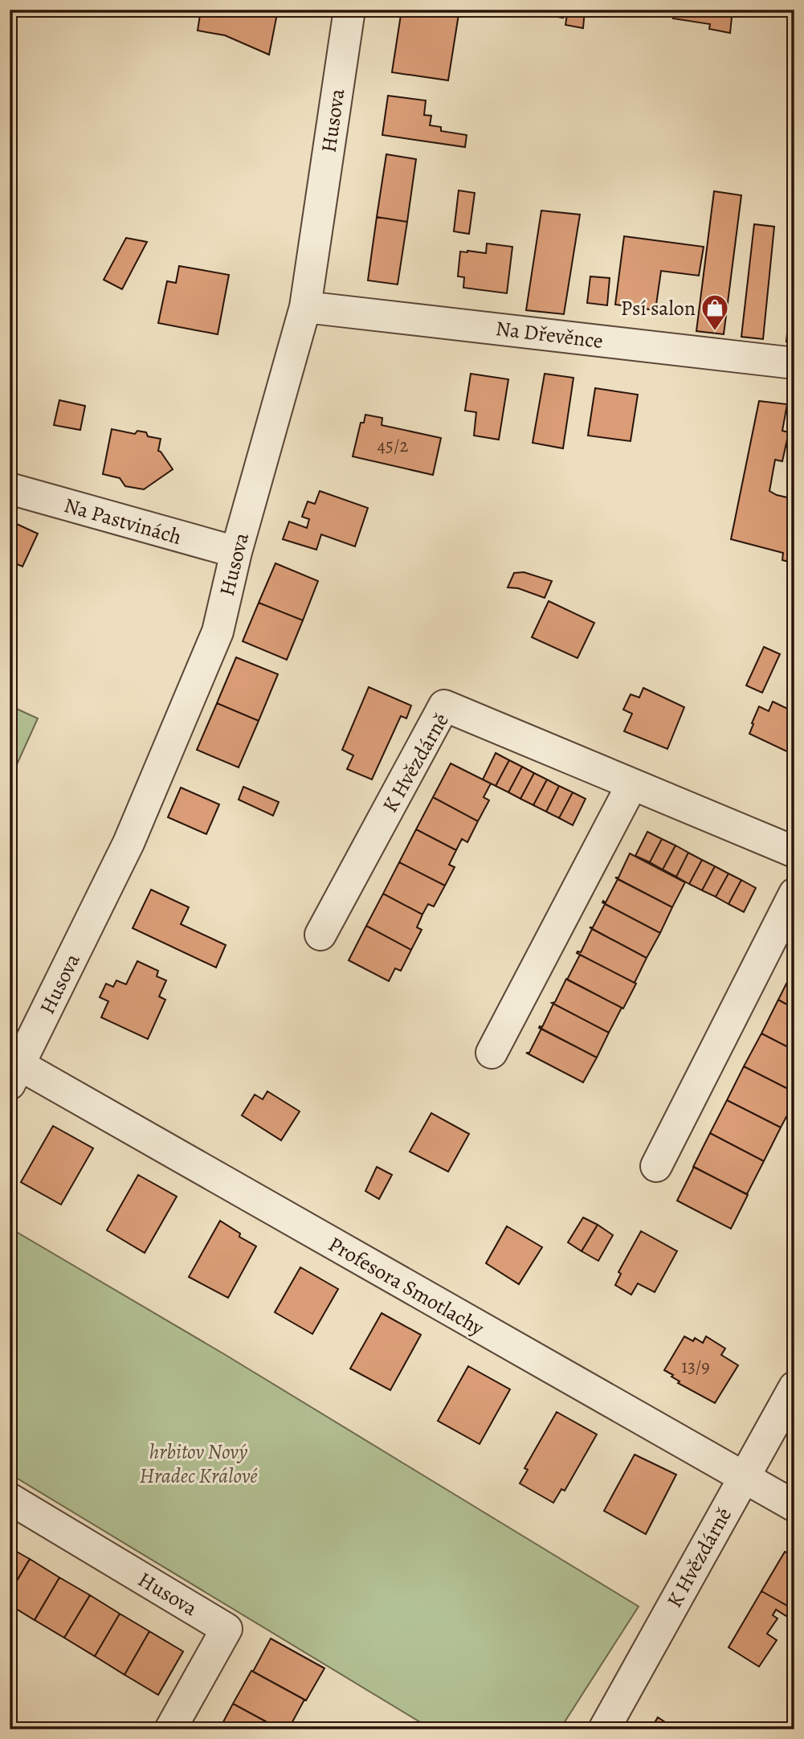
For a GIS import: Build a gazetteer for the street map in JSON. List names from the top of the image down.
{
  "streets": {
    "street": [
      "Husova",
      "Na Dřevěnce",
      "Na Pastvinách",
      "K Hvězdárně",
      "Profesora Smotlachy"
    ]
  },
  "crossings": [
    ["Husova", "Na Dřevěnce"],
    ["Husova", "Na Pastvinách"],
    ["Husova", "Profesora Smotlachy"],
    ["K Hvězdárně", "Profesora Smotlachy"]
  ],
  "parks": ["hrbitov Nový Hradec Králové"],
  "places": {
    "shop": ["Psí salon"]
  },
  "house_numbers": ["45/2", "13/9"]
}
